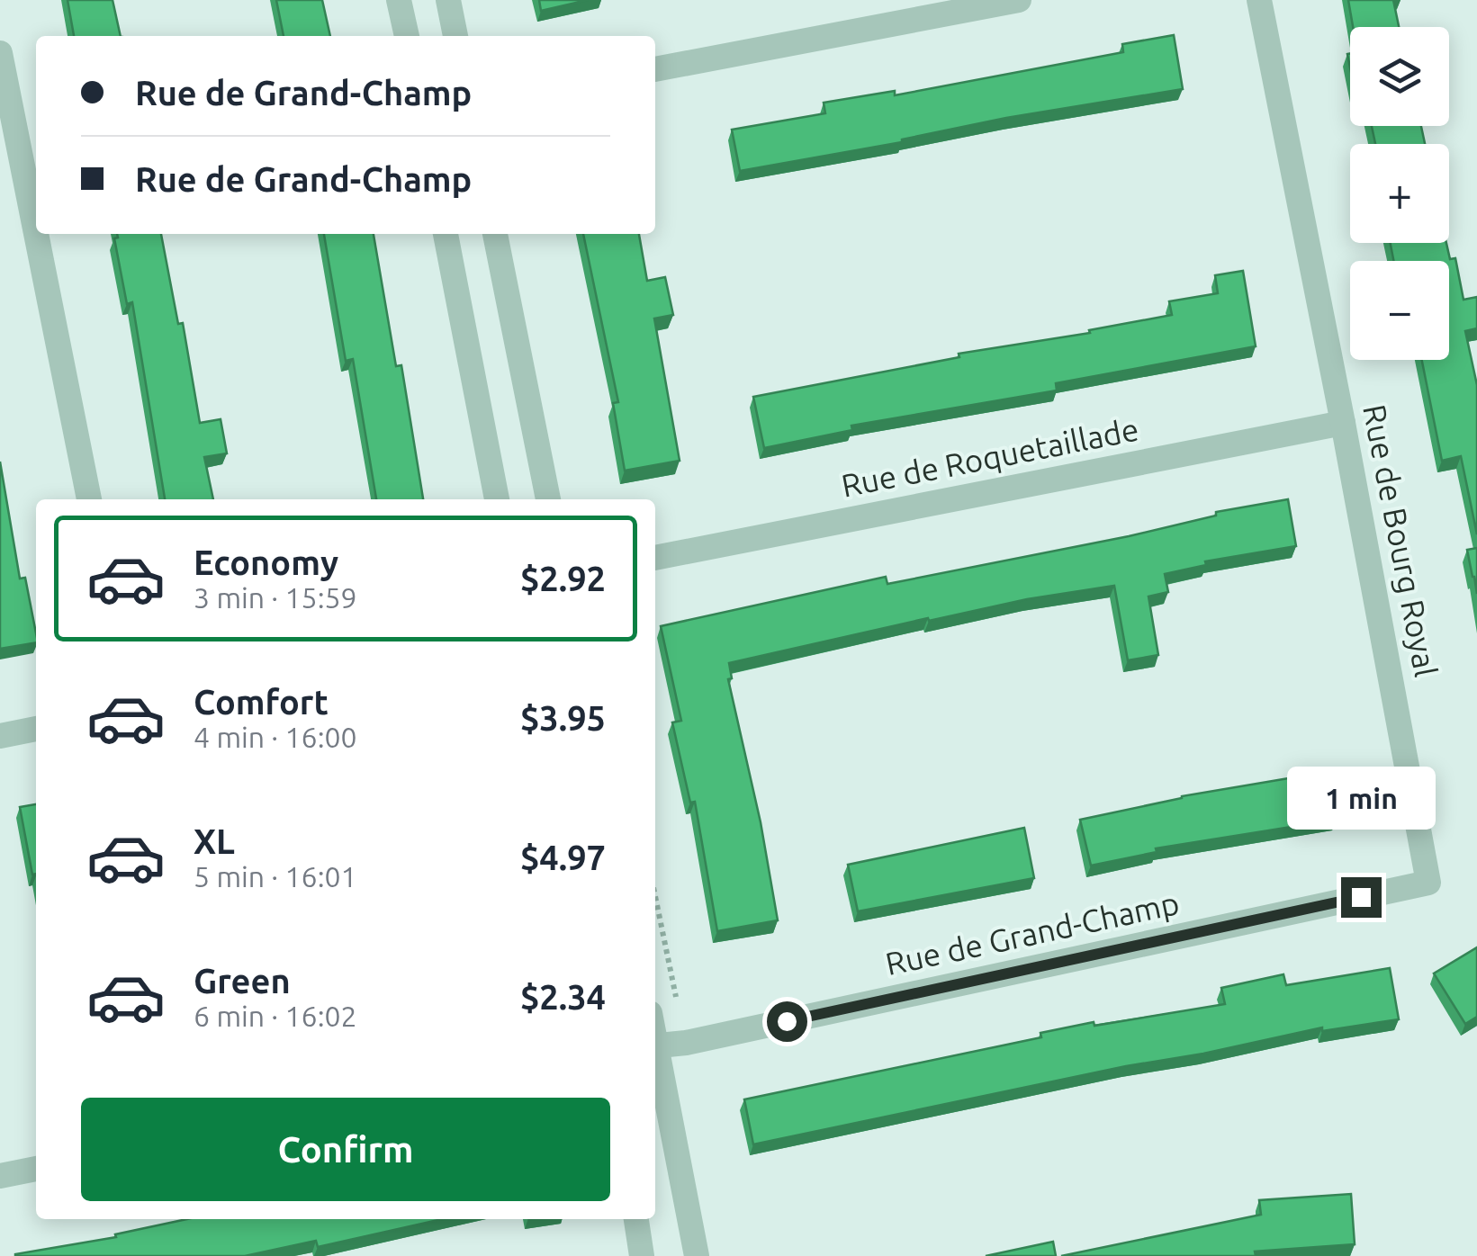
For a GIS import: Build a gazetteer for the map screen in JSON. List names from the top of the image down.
{
  "streets": {
    "street": ["Rue de Roquetaillade", "Rue de Bourg Royal", "Rue de Grand-Champ"]
  },
  "crossings": [
    ["Rue de Roquetaillade", "Rue de Bourg Royal"],
    ["Rue de Bourg Royal", "Rue de Grand-Champ"]
  ],
  "page": {
    "map_buttons": ["+", "−"],
    "banner": ["Rue de Grand-Champ", "Rue de Grand-Champ"],
    "list": [
      {
        "name": "Economy",
        "note": "3 min · 15:59",
        "value": "$2.92"
      },
      {
        "name": "Comfort",
        "note": "4 min · 16:00",
        "value": "$3.95"
      },
      {
        "name": "XL",
        "note": "5 min · 16:01",
        "value": "$4.97"
      },
      {
        "name": "Green",
        "note": "6 min · 16:02",
        "value": "$2.34"
      }
    ],
    "bubble": "1 min",
    "buttons": "Confirm"
  }
}
